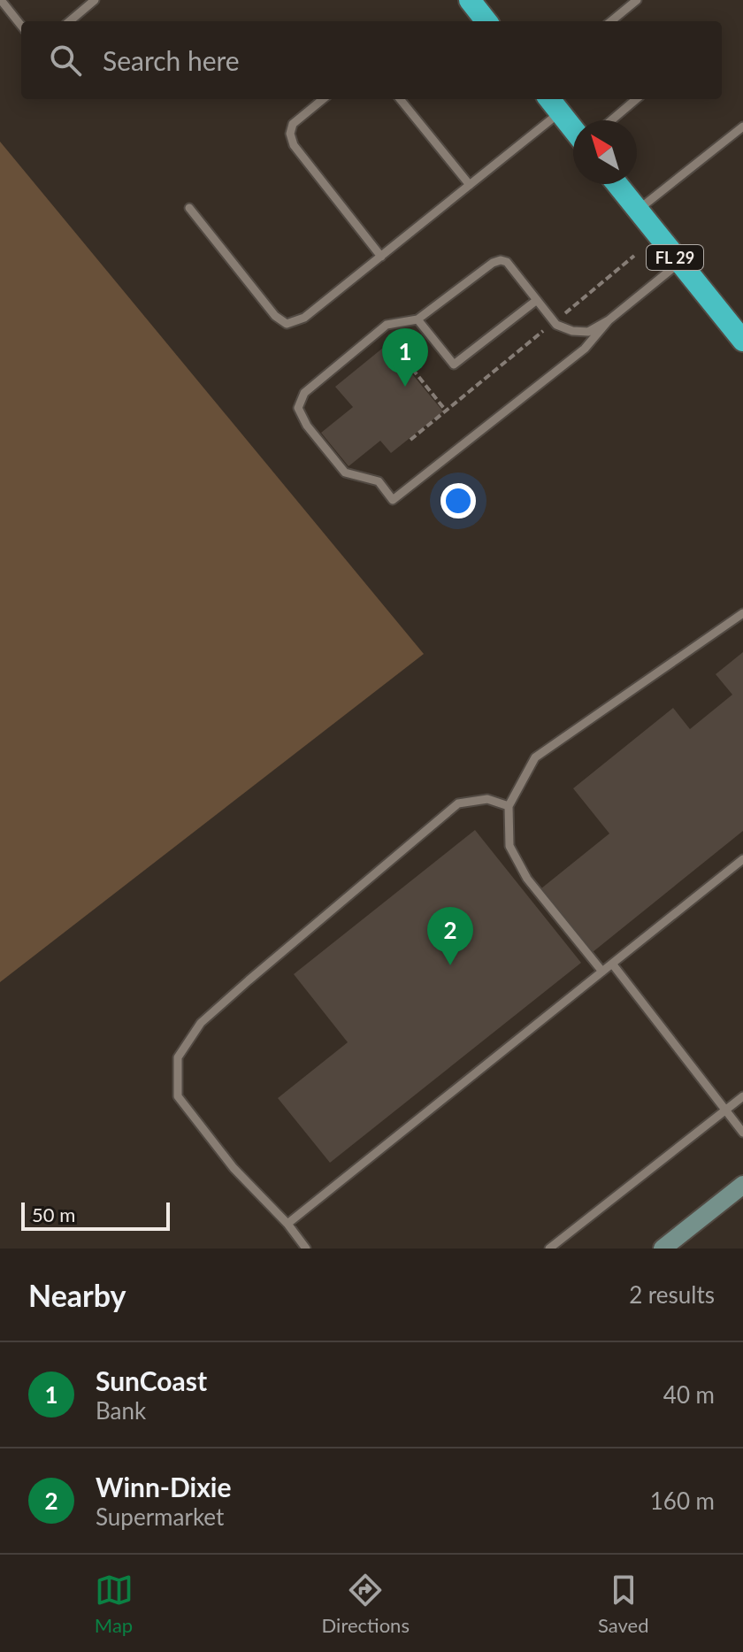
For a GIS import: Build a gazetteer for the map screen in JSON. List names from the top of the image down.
{
  "streets": {
    "highway": ["FL 29"]
  },
  "scale_bar": "50 m",
  "north": "top left",
  "page": {
    "search": "Search here",
    "pins": ["1", "2"],
    "scale": "50 m",
    "heading": ["Nearby", "2 results"],
    "list": [
      {
        "mark": "1",
        "name": "SunCoast",
        "note": "Bank",
        "value": "40 m"
      },
      {
        "mark": "2",
        "name": "Winn-Dixie",
        "note": "Supermarket",
        "value": "160 m"
      }
    ],
    "nav": ["Map", "Directions", "Saved"]
  }
}
